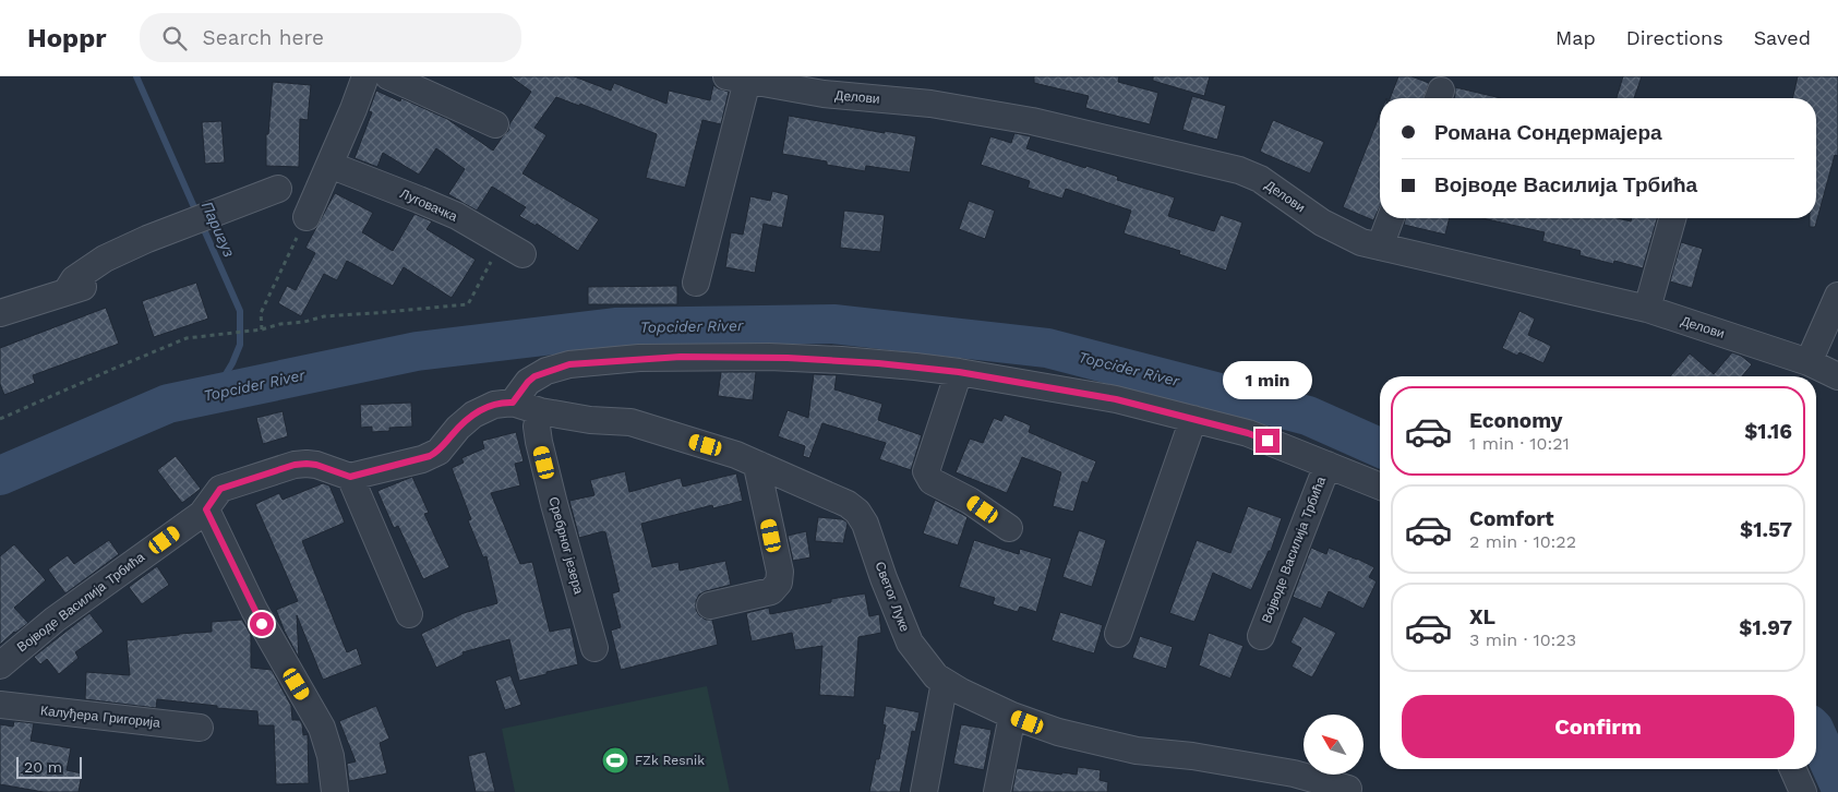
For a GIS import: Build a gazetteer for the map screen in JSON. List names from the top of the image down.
{
  "streets": {
    "street": [
      "Делови",
      "Луговачка",
      "Сребрног језера",
      "Војводе Василија Трбића",
      "Светог Луке",
      "Калуђера Григорија"
    ]
  },
  "crossings": [
    ["Сребрног језера", "Светог Луке"],
    ["Војводе Василија Трбића", "Светог Луке"]
  ],
  "water": ["Паригуз", "Topcider River"],
  "places": {
    "sports": ["FZk Resnik"]
  },
  "scale_bar": "20 m",
  "north": "top left",
  "page": {
    "header": "Hoppr",
    "search": "Search here",
    "nav": ["Map", "Directions", "Saved"],
    "banner": ["Романа Сондермајера", "Војводе Василија Трбића"],
    "bubble": "1 min",
    "list": [
      {
        "name": "Economy",
        "note": "1 min · 10:21",
        "value": "$1.16"
      },
      {
        "name": "Comfort",
        "note": "2 min · 10:22",
        "value": "$1.57"
      },
      {
        "name": "XL",
        "note": "3 min · 10:23",
        "value": "$1.97"
      }
    ],
    "buttons": "Confirm",
    "scale": "20 m"
  }
}
